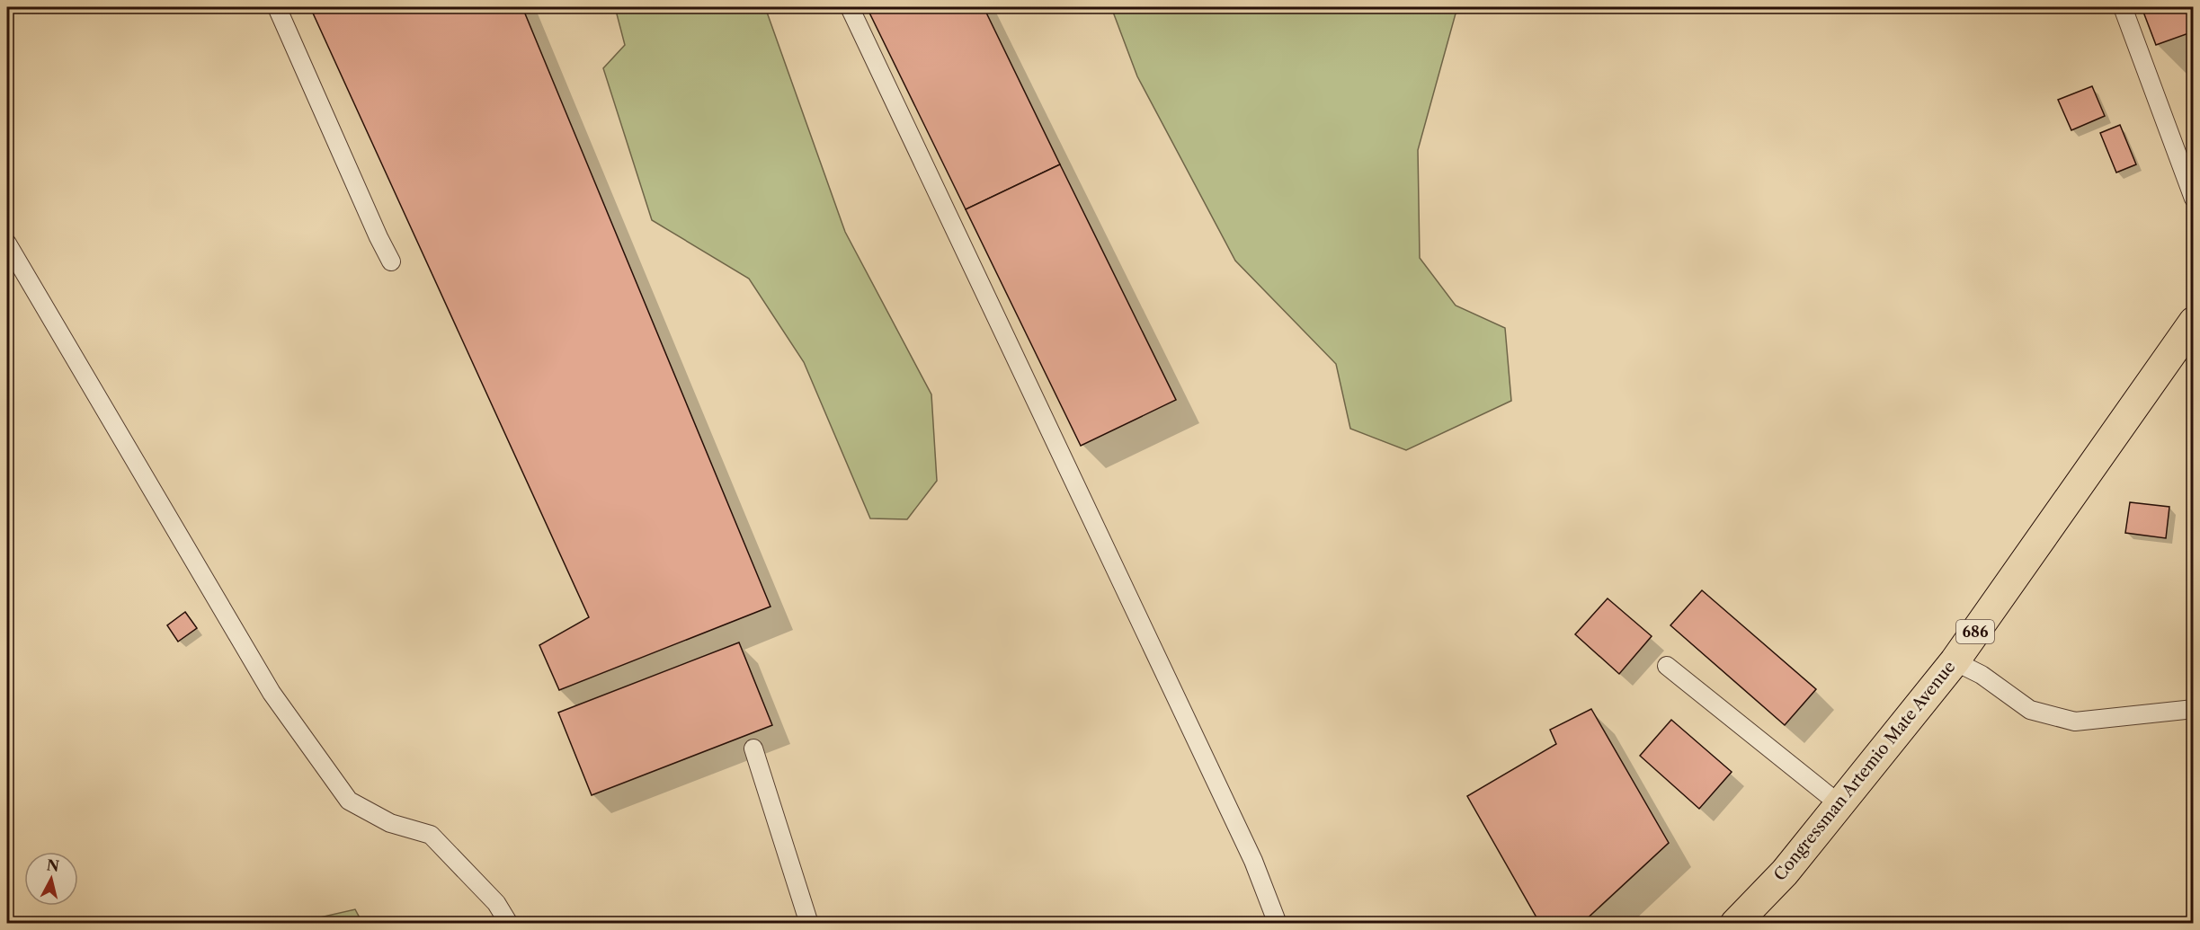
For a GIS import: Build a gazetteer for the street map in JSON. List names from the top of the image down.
{
  "streets": {
    "main road": ["686", "Congressman Artemio Mate Avenue"]
  },
  "north": "top"
}
